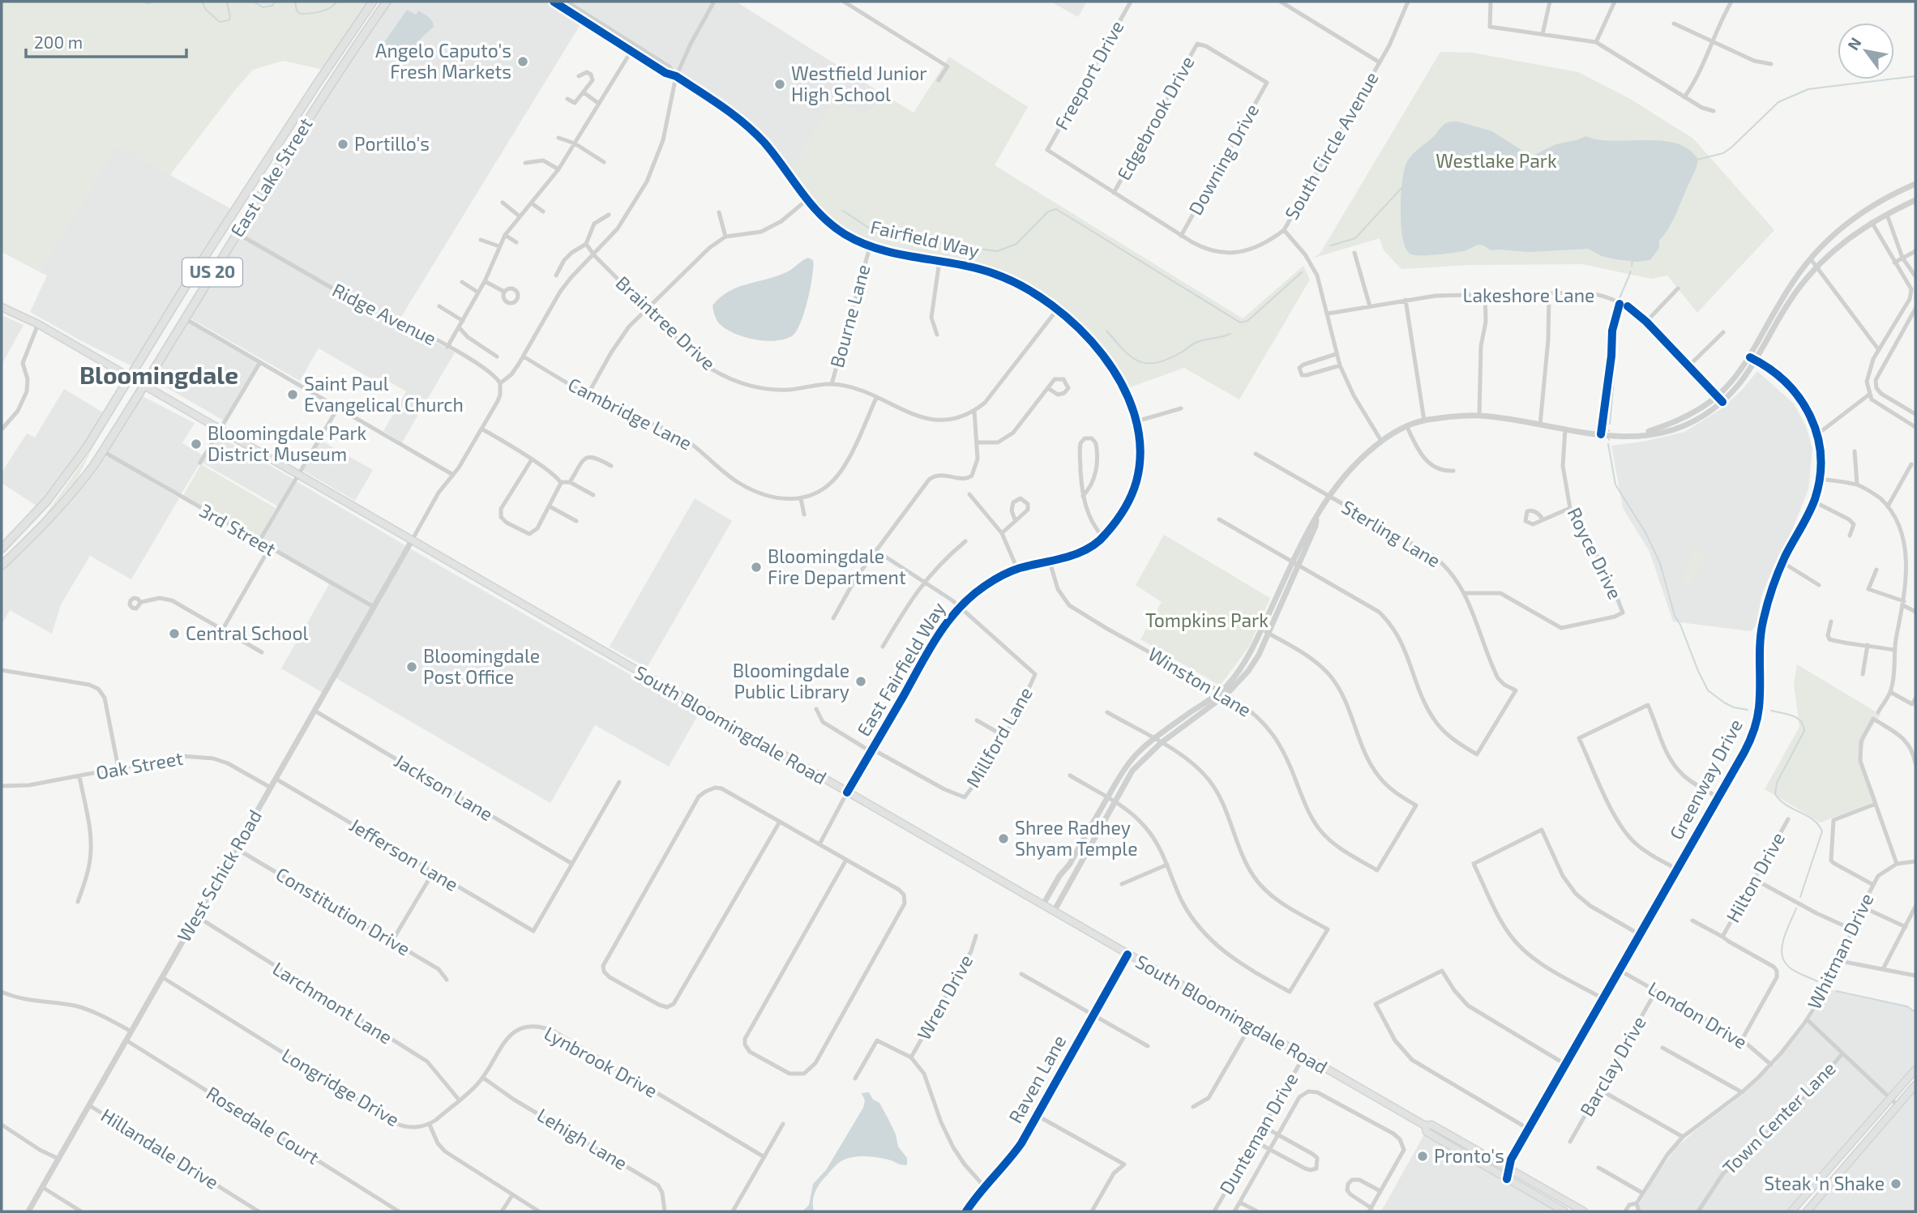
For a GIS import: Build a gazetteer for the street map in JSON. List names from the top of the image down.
{
  "streets": {
    "main road": ["East Lake Street", "US 20", "South Bloomingdale Road"],
    "street": [
      "Freeport Drive",
      "Edgebrook Drive",
      "South Circle Avenue",
      "Downing Drive",
      "Fairfield Way",
      "Lakeshore Lane",
      "Ridge Avenue",
      "Bourne Lane",
      "Braintree Drive",
      "Cambridge Lane",
      "3rd Street",
      "Sterling Lane",
      "Royce Drive",
      "East Fairfield Way",
      "Winston Lane",
      "Millford Lane",
      "Oak Street",
      "Greenway Drive",
      "Jackson Lane",
      "Jefferson Lane",
      "West Schick Road",
      "Hilton Drive",
      "Constitution Drive",
      "Whitman Drive",
      "Wren Drive",
      "Larchmont Lane",
      "London Drive",
      "Lynbrook Drive",
      "Barclay Drive",
      "Raven Lane",
      "Longridge Drive",
      "Town Center Lane",
      "Rosedale Court",
      "Dunteman Drive",
      "Lehigh Lane",
      "Hillandale Drive"
    ]
  },
  "crossings": [
    ["Freeport Drive", "South Circle Avenue"],
    ["Edgebrook Drive", "South Circle Avenue"],
    ["Edgebrook Drive", "Downing Drive"],
    ["South Circle Avenue", "Downing Drive"],
    ["East Lake Street", "US 20"],
    ["East Lake Street", "Ridge Avenue"],
    ["East Lake Street", "South Bloomingdale Road"],
    ["Fairfield Way", "Bourne Lane"],
    ["Fairfield Way", "Braintree Drive"],
    ["Fairfield Way", "East Fairfield Way"],
    ["US 20", "3rd Street"],
    ["US 20", "South Bloomingdale Road"],
    ["Bourne Lane", "Braintree Drive"],
    ["Braintree Drive", "Cambridge Lane"],
    ["3rd Street", "West Schick Road"],
    ["Sterling Lane", "Royce Drive"],
    ["East Fairfield Way", "Winston Lane"],
    ["East Fairfield Way", "South Bloomingdale Road"],
    ["East Fairfield Way", "Millford Lane"],
    ["South Bloomingdale Road", "Greenway Drive"],
    ["South Bloomingdale Road", "West Schick Road"],
    ["South Bloomingdale Road", "Raven Lane"],
    ["South Bloomingdale Road", "Dunteman Drive"],
    ["Oak Street", "West Schick Road"],
    ["Greenway Drive", "London Drive"],
    ["Jackson Lane", "Jefferson Lane"],
    ["Jackson Lane", "West Schick Road"],
    ["Jefferson Lane", "West Schick Road"],
    ["West Schick Road", "Constitution Drive"],
    ["West Schick Road", "Larchmont Lane"],
    ["West Schick Road", "Longridge Drive"],
    ["West Schick Road", "Rosedale Court"],
    ["West Schick Road", "Hillandale Drive"],
    ["Whitman Drive", "London Drive"],
    ["Wren Drive", "Raven Lane"],
    ["Larchmont Lane", "Lynbrook Drive"],
    ["London Drive", "Barclay Drive"],
    ["Lynbrook Drive", "Longridge Drive"],
    ["Lynbrook Drive", "Lehigh Lane"]
  ],
  "districts": ["Bloomingdale"],
  "parks": ["Westlake Park", "Tompkins Park"],
  "places": [
    "Angelo Caputo's Fresh Markets",
    "Westfield Junior High School",
    "Portillo's",
    "Saint Paul Evangelical Church",
    "Bloomingdale Park District Museum",
    "Bloomingdale Fire Department",
    "Central School",
    "Bloomingdale Post Office",
    "Bloomingdale Public Library",
    "Shree Radhey Shyam Temple",
    "Pronto's",
    "Steak 'n Shake"
  ],
  "scale_bar": "200 m",
  "north": "top left"
}
